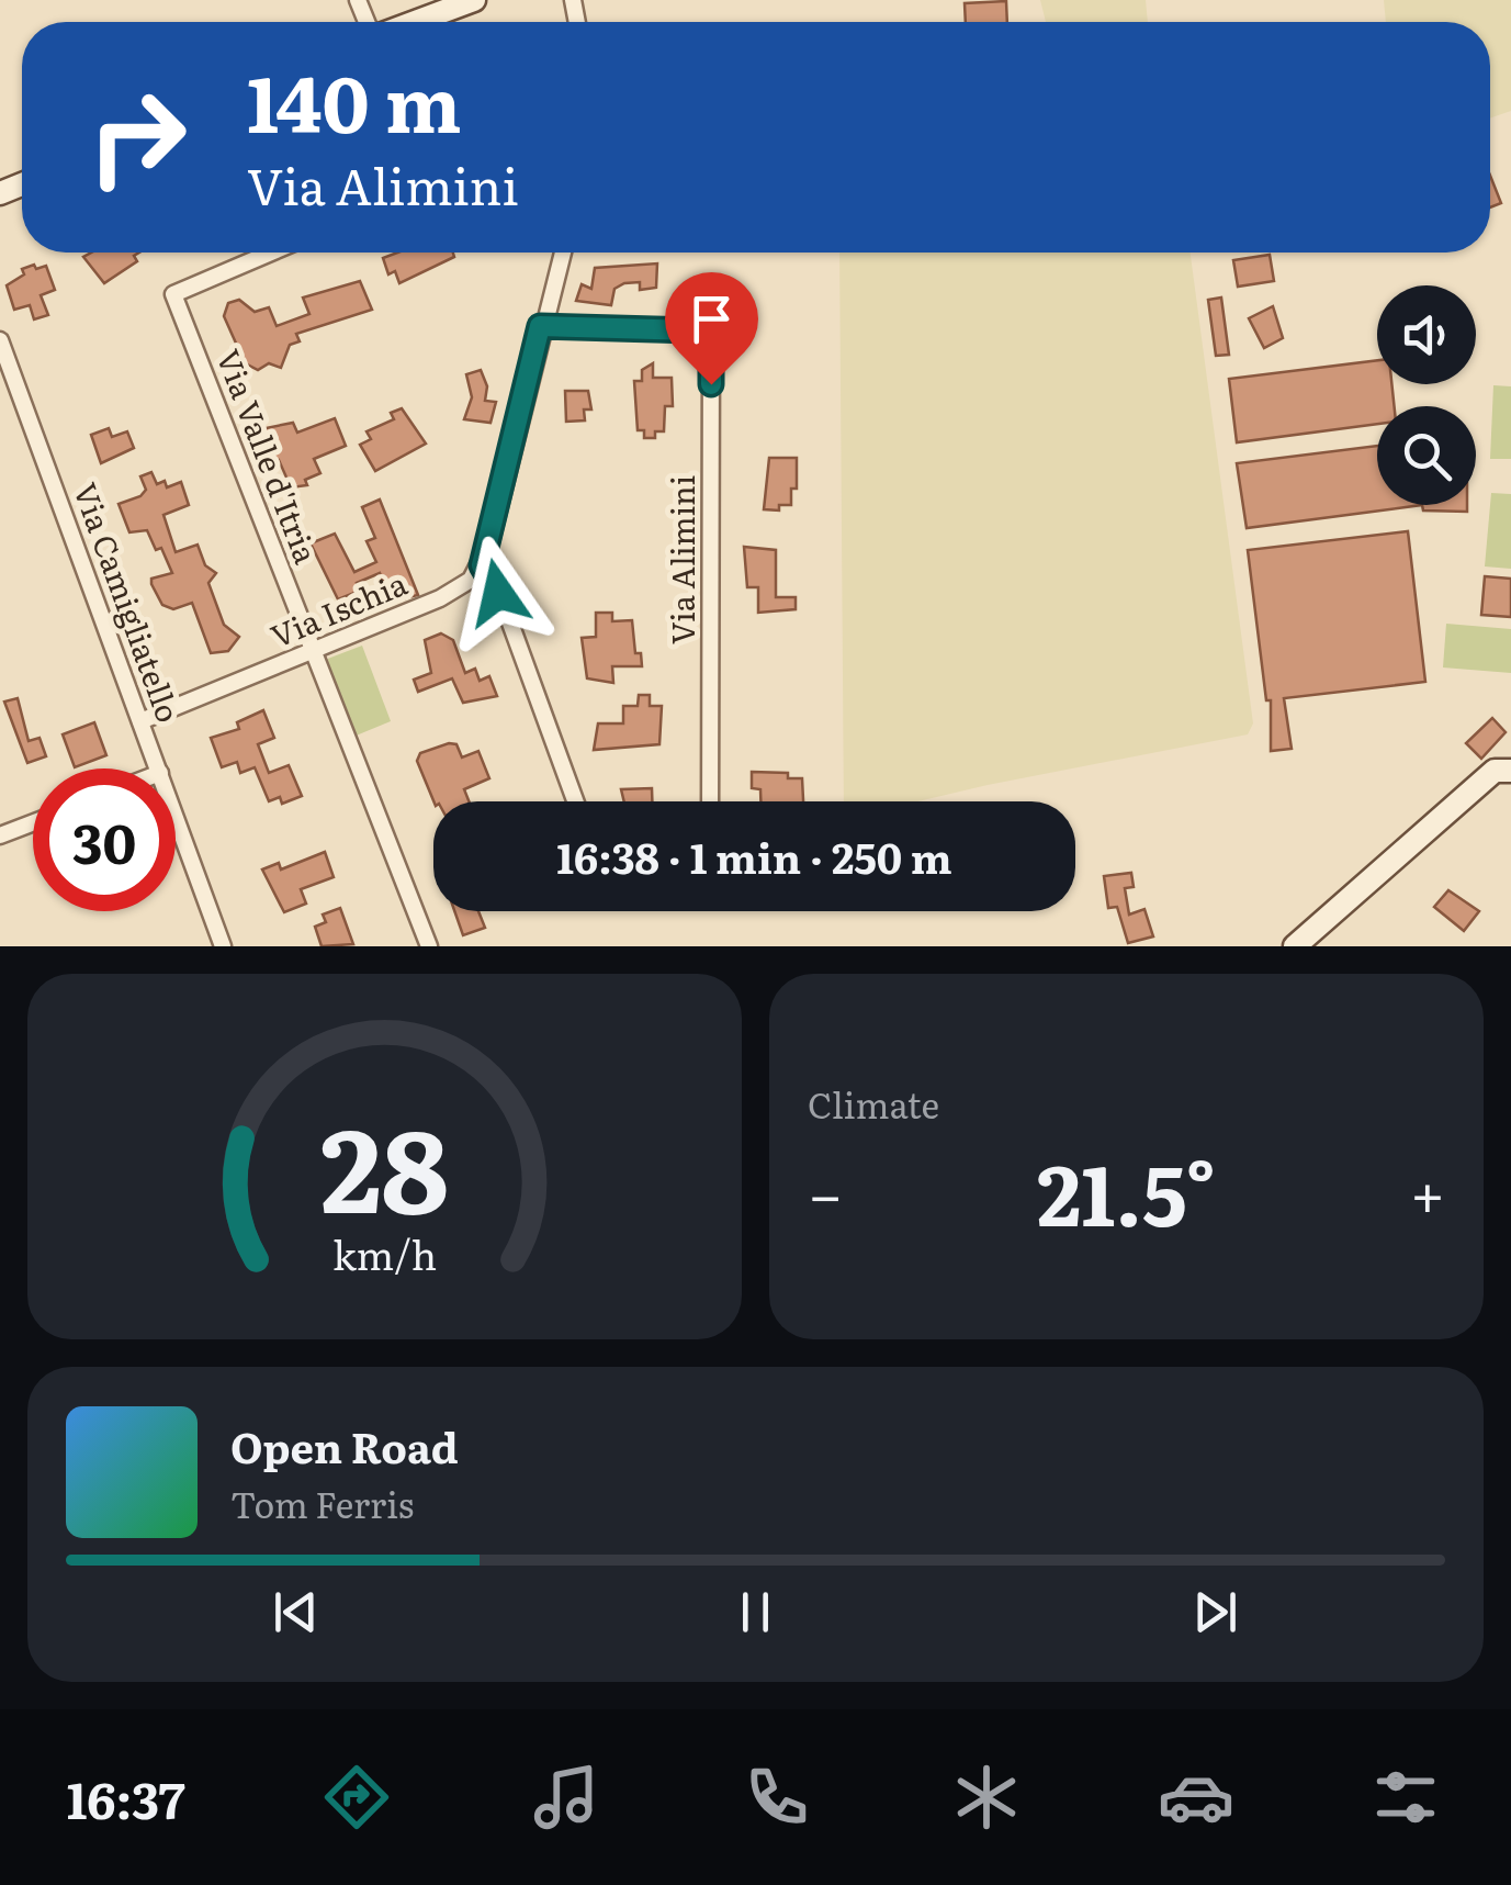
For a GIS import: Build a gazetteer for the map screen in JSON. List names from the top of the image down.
{
  "streets": {
    "street": [
      "Via Valle d'Itria",
      "Via Alimini",
      "Via Camigliatello",
      "Via Ischia"
    ]
  },
  "crossings": [
    ["Via Valle d'Itria", "Via Ischia"],
    ["Via Camigliatello", "Via Ischia"]
  ],
  "page": {
    "turn": ["140 m", "Via Alimini"],
    "limit": "30",
    "trip": "16:38 · 1 min · 250 m",
    "tile": "Climate",
    "heat": ["−", "21.5°", "+"],
    "song": ["Open Road", "Tom Ferris"],
    "tabs": "16:37",
    "gauge": ["28", "km/h"]
  }
}
